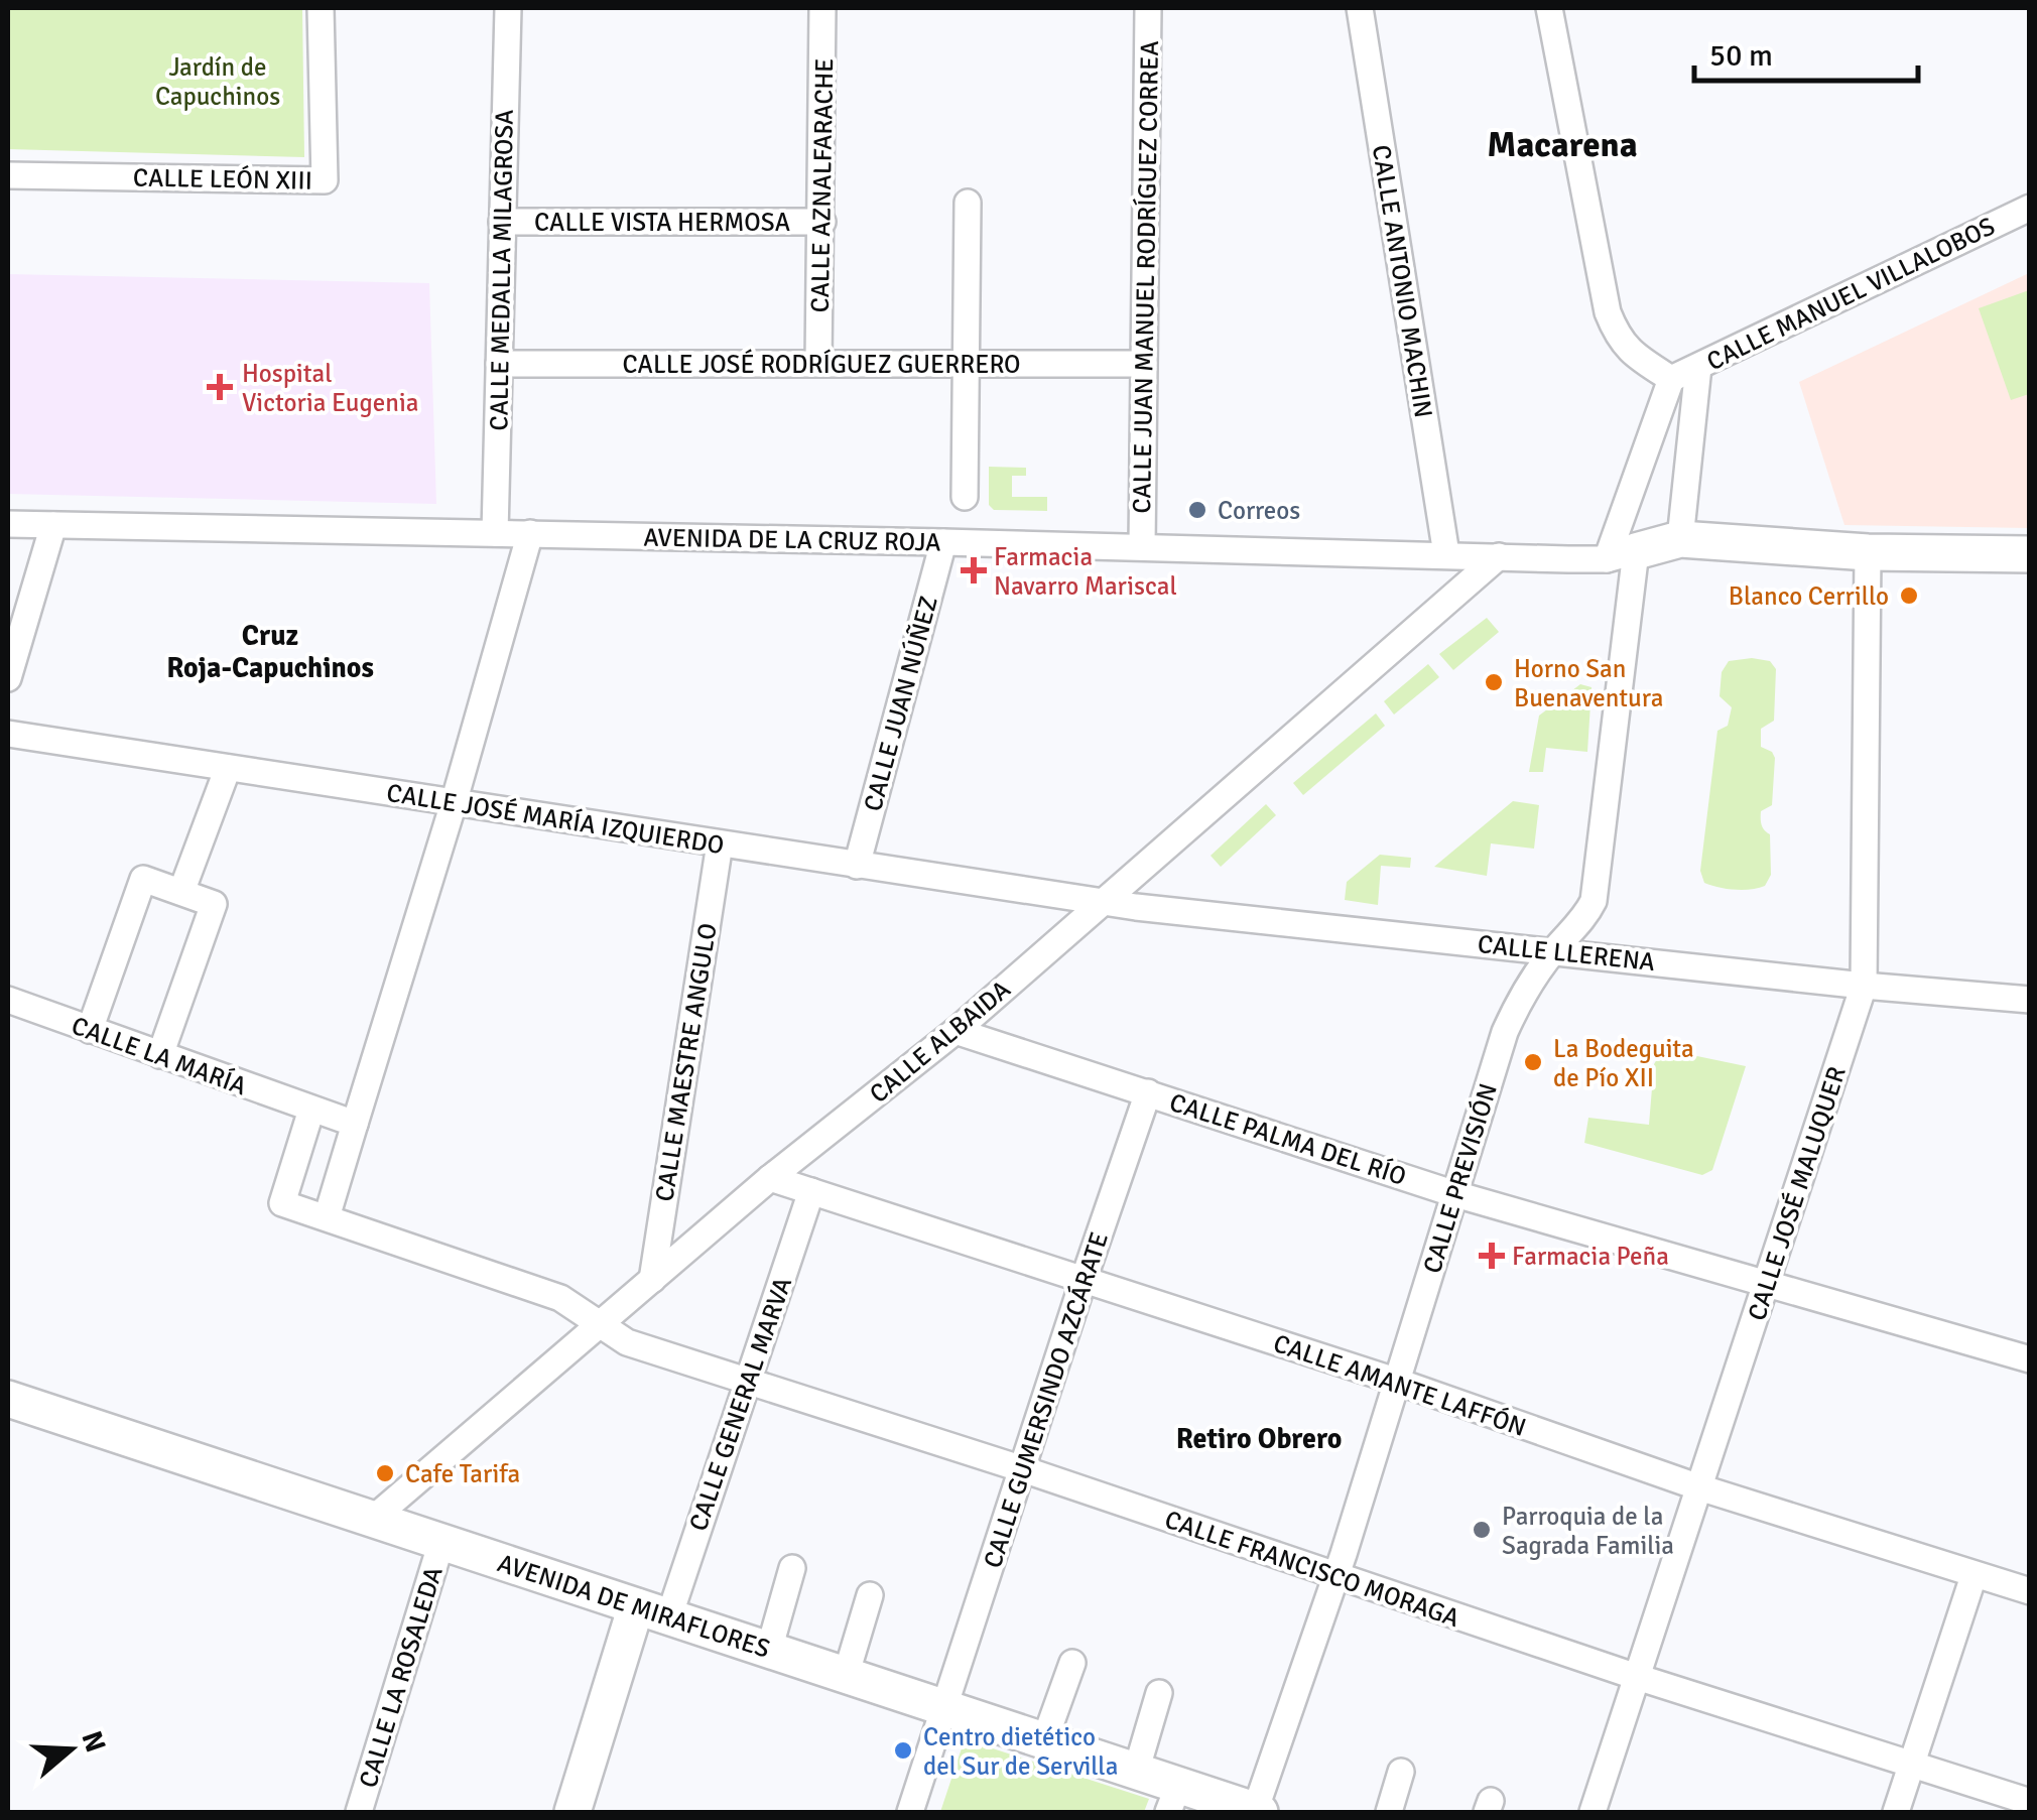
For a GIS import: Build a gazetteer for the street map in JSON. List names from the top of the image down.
{
  "streets": {
    "street": [
      "CALLE LEÓN XIII",
      "CALLE AZNALFARACHE",
      "CALLE VISTA HERMOSA",
      "CALLE MEDALLA MILAGROSA",
      "CALLE JUAN MANUEL RODRÍGUEZ CORREA",
      "CALLE ANTONIO MACHIN",
      "CALLE MANUEL VILLALOBOS",
      "CALLE JOSÉ RODRÍGUEZ GUERRERO",
      "AVENIDA DE LA CRUZ ROJA",
      "CALLE JUAN NÚÑEZ",
      "CALLE JOSÉ MARÍA IZQUIERDO",
      "CALLE LLERENA",
      "CALLE ALBAIDA",
      "CALLE LA MARÍA",
      "CALLE MAESTRE ANGULO",
      "CALLE PALMA DEL RÍO",
      "CALLE PREVISIÓN",
      "CALLE JOSÉ MALUQUER",
      "CALLE AMANTE LAFFÓN",
      "CALLE GUMERSINDO AZCÁRATE",
      "CALLE GENERAL MARVA",
      "CALLE FRANCISCO MORAGA",
      "AVENIDA DE MIRAFLORES",
      "CALLE LA ROSALEDA"
    ]
  },
  "crossings": [
    ["CALLE AZNALFARACHE", "CALLE VISTA HERMOSA"],
    ["CALLE AZNALFARACHE", "CALLE JOSÉ RODRÍGUEZ GUERRERO"],
    ["CALLE VISTA HERMOSA", "CALLE MEDALLA MILAGROSA"],
    ["CALLE MEDALLA MILAGROSA", "CALLE JOSÉ RODRÍGUEZ GUERRERO"],
    ["CALLE MEDALLA MILAGROSA", "AVENIDA DE LA CRUZ ROJA"],
    ["CALLE JUAN MANUEL RODRÍGUEZ CORREA", "CALLE JOSÉ RODRÍGUEZ GUERRERO"],
    ["CALLE JUAN MANUEL RODRÍGUEZ CORREA", "AVENIDA DE LA CRUZ ROJA"],
    ["CALLE ANTONIO MACHIN", "AVENIDA DE LA CRUZ ROJA"],
    ["CALLE MANUEL VILLALOBOS", "CALLE PREVISIÓN"],
    ["AVENIDA DE LA CRUZ ROJA", "CALLE JUAN NÚÑEZ"],
    ["AVENIDA DE LA CRUZ ROJA", "CALLE ALBAIDA"],
    ["AVENIDA DE LA CRUZ ROJA", "CALLE PREVISIÓN"],
    ["CALLE JUAN NÚÑEZ", "CALLE JOSÉ MARÍA IZQUIERDO"],
    ["CALLE JOSÉ MARÍA IZQUIERDO", "CALLE LLERENA"],
    ["CALLE JOSÉ MARÍA IZQUIERDO", "CALLE ALBAIDA"],
    ["CALLE JOSÉ MARÍA IZQUIERDO", "CALLE MAESTRE ANGULO"],
    ["CALLE LLERENA", "CALLE ALBAIDA"],
    ["CALLE LLERENA", "CALLE PREVISIÓN"],
    ["CALLE LLERENA", "CALLE JOSÉ MALUQUER"],
    ["CALLE ALBAIDA", "CALLE MAESTRE ANGULO"],
    ["CALLE ALBAIDA", "CALLE PALMA DEL RÍO"],
    ["CALLE ALBAIDA", "CALLE AMANTE LAFFÓN"],
    ["CALLE ALBAIDA", "CALLE FRANCISCO MORAGA"],
    ["CALLE ALBAIDA", "AVENIDA DE MIRAFLORES"],
    ["CALLE LA MARÍA", "CALLE FRANCISCO MORAGA"],
    ["CALLE PALMA DEL RÍO", "CALLE PREVISIÓN"],
    ["CALLE PALMA DEL RÍO", "CALLE JOSÉ MALUQUER"],
    ["CALLE PALMA DEL RÍO", "CALLE GUMERSINDO AZCÁRATE"],
    ["CALLE PREVISIÓN", "CALLE AMANTE LAFFÓN"],
    ["CALLE PREVISIÓN", "CALLE FRANCISCO MORAGA"],
    ["CALLE PREVISIÓN", "AVENIDA DE MIRAFLORES"],
    ["CALLE JOSÉ MALUQUER", "CALLE AMANTE LAFFÓN"],
    ["CALLE JOSÉ MALUQUER", "CALLE FRANCISCO MORAGA"],
    ["CALLE AMANTE LAFFÓN", "CALLE GUMERSINDO AZCÁRATE"],
    ["CALLE AMANTE LAFFÓN", "CALLE GENERAL MARVA"],
    ["CALLE GUMERSINDO AZCÁRATE", "CALLE FRANCISCO MORAGA"],
    ["CALLE GUMERSINDO AZCÁRATE", "AVENIDA DE MIRAFLORES"],
    ["CALLE GENERAL MARVA", "CALLE FRANCISCO MORAGA"],
    ["CALLE GENERAL MARVA", "AVENIDA DE MIRAFLORES"],
    ["AVENIDA DE MIRAFLORES", "CALLE LA ROSALEDA"]
  ],
  "districts": ["Macarena", "Cruz Roja-Capuchinos", "Retiro Obrero"],
  "parks": ["Jardín de Capuchinos"],
  "places": {
    "health": ["Hospital Victoria Eugenia", "Farmacia Navarro Mariscal", "Farmacia Peña"],
    "other": [
      "Correos",
      "Blanco Cerrillo",
      "Horno San Buenaventura",
      "La Bodeguita de Pío XII",
      "Cafe Tarifa",
      "Parroquia de la Sagrada Familia",
      "Centro dietético del Sur de Servilla"
    ]
  },
  "scale_bar": "50 m",
  "north": "right"
}
